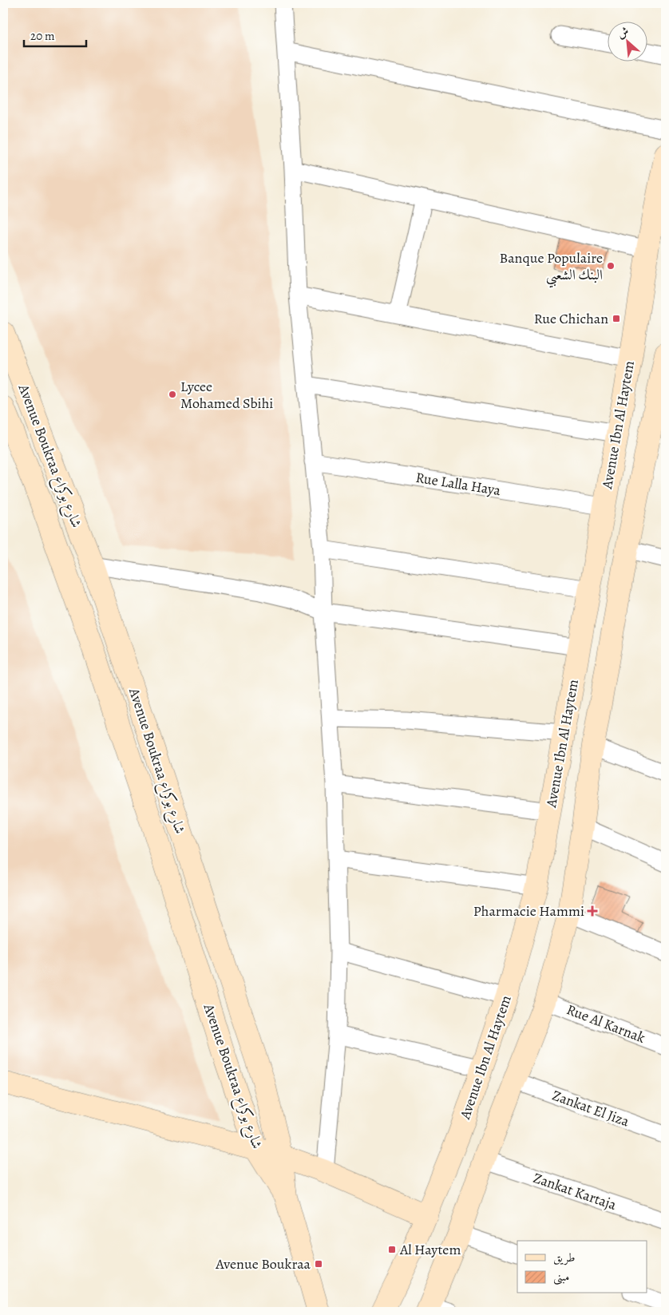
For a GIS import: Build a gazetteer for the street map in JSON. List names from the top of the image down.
{
  "streets": {
    "street": [
      "Avenue Ibn Al Haytem",
      "Avenue Boukraa شارع بوكراع",
      "Rue Lalla Haya",
      "Rue Al Karnak",
      "Zankat El Jiza",
      "Zankat Kartaja"
    ]
  },
  "crossings": [
    ["Avenue Ibn Al Haytem", "Rue Lalla Haya"]
  ],
  "places": {
    "other": ["Banque Populaire البنك الشعبي", "Lycee Mohamed Sbihi"],
    "transit": ["Rue Chichan", "Al Haytem", "Avenue Boukraa"],
    "health": ["Pharmacie Hammi"]
  },
  "legend": ["طريق", "مبنى"],
  "scale_bar": "20 m",
  "north": "top left"
}
